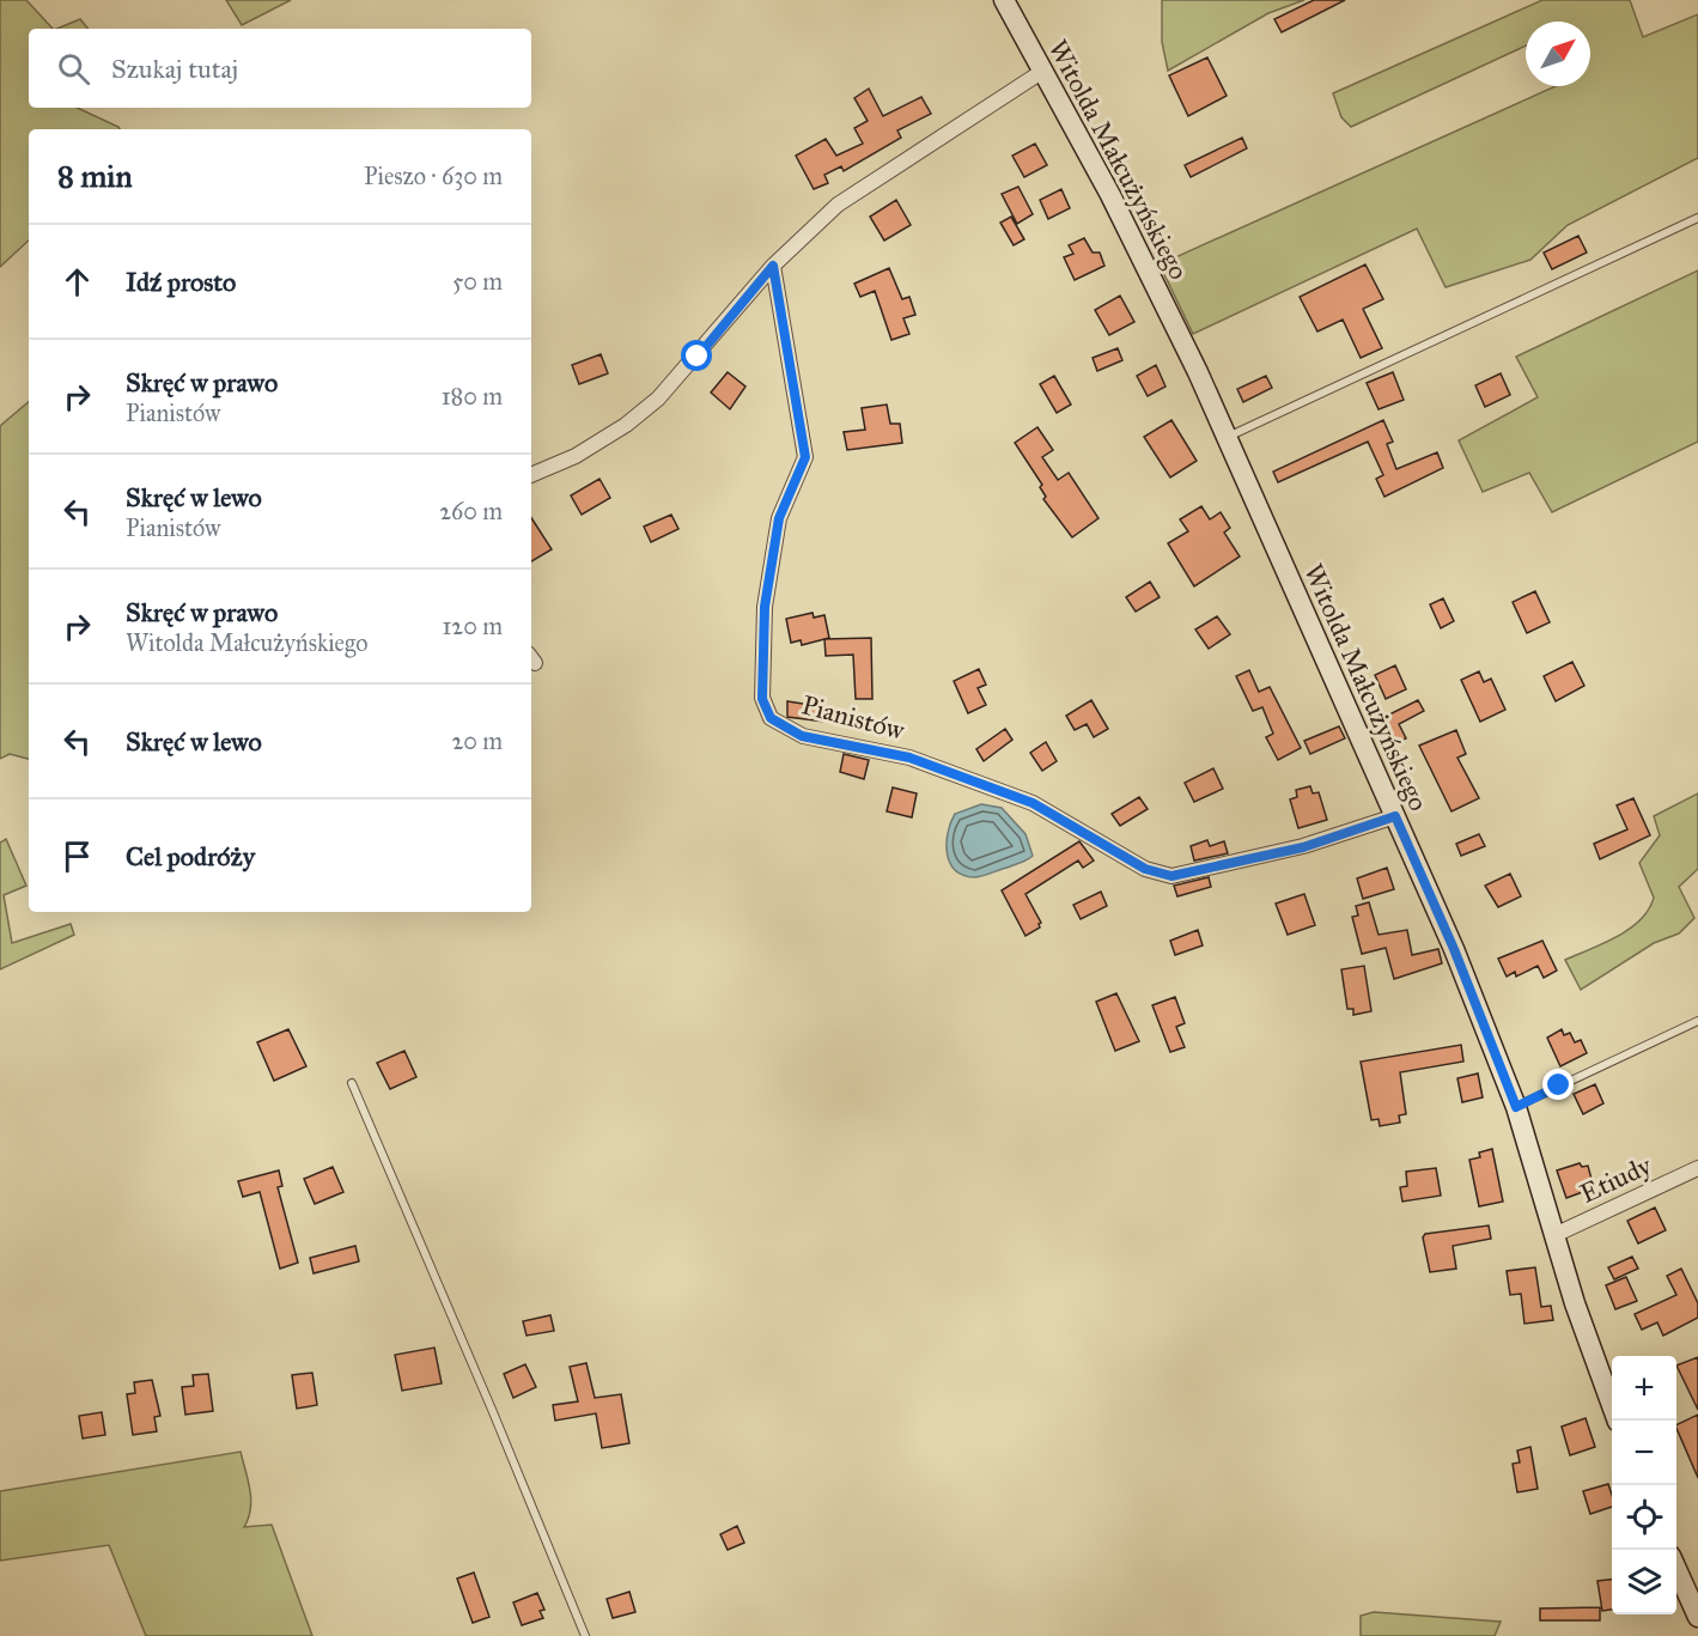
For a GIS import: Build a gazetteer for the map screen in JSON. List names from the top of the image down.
{
  "streets": {
    "street": ["Witolda Małcużyńskiego", "Pianistów", "Etiudy"]
  },
  "crossings": [
    ["Witolda Małcużyńskiego", "Pianistów"],
    ["Witolda Małcużyńskiego", "Etiudy"]
  ],
  "north": "top right",
  "page": {
    "search": "Szukaj tutaj",
    "heading": ["8 min", "Pieszo · 630 m"],
    "list": [
      ["Idź prosto", "50 m"],
      ["Skręć w prawo", "Pianistów", "180 m"],
      ["Skręć w lewo", "Pianistów", "260 m"],
      ["Skręć w prawo", "Witolda Małcużyńskiego", "120 m"],
      ["Skręć w lewo", "20 m"],
      "Cel podróży"
    ],
    "map_buttons": ["+", "−"]
  }
}
